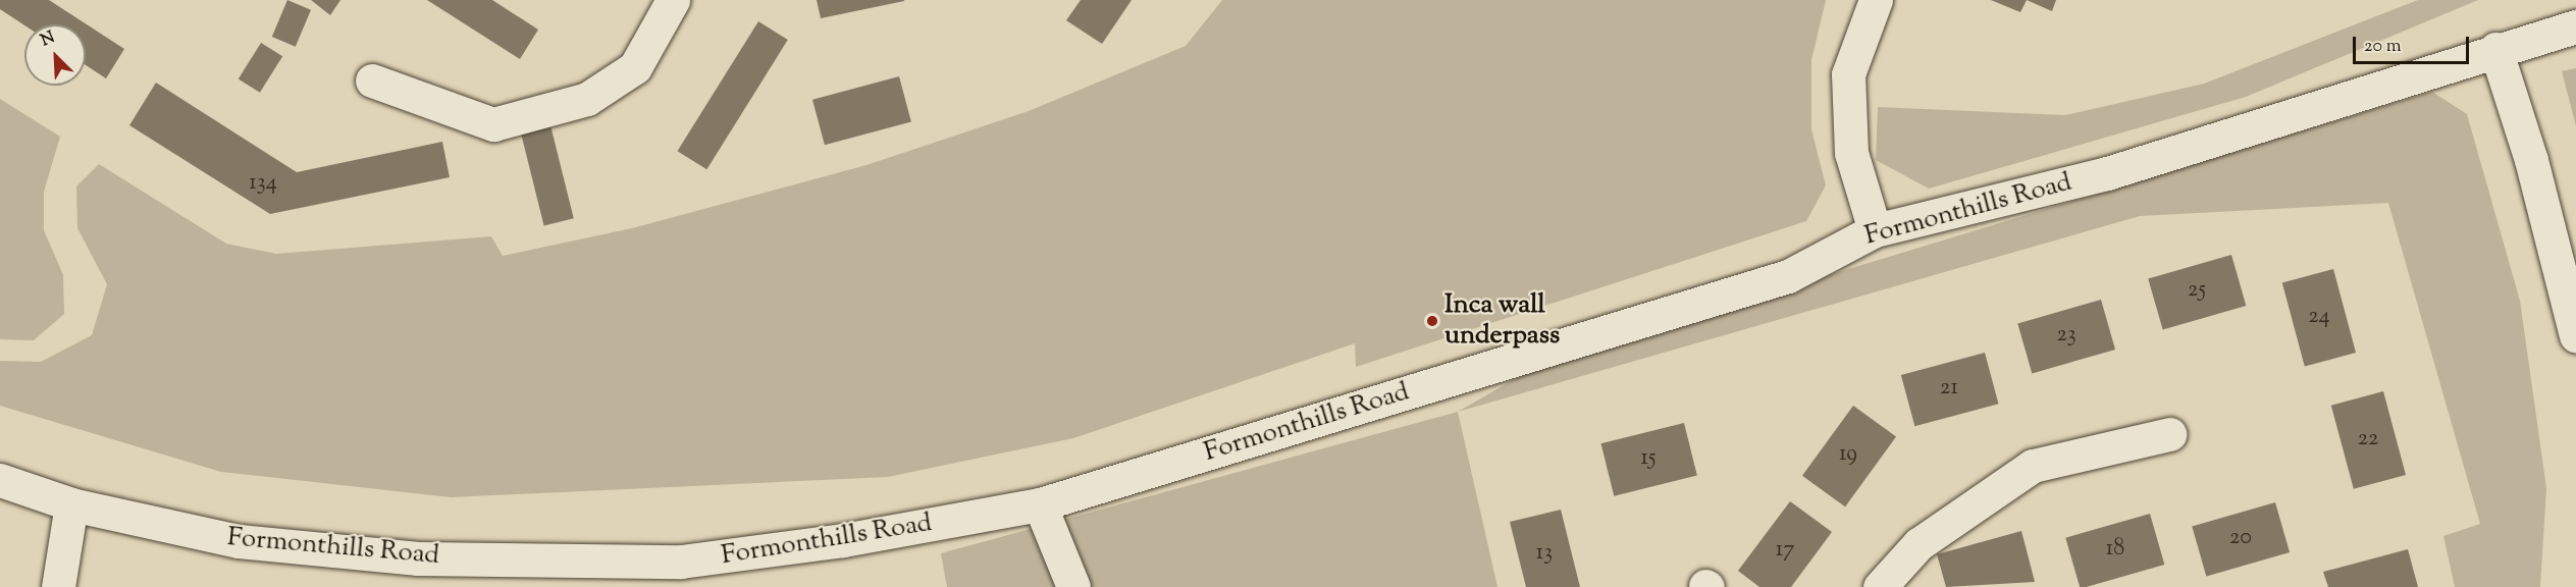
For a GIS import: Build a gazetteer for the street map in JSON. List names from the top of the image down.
{
  "streets": {
    "street": ["Formonthills Road"]
  },
  "places": ["Inca wall underpass"],
  "house_numbers": [
    "134",
    "25",
    "24",
    "23",
    "21",
    "22",
    "19",
    "15",
    "20",
    "18",
    "17",
    "13"
  ],
  "scale_bar": "20 m",
  "north": "top left"
}
